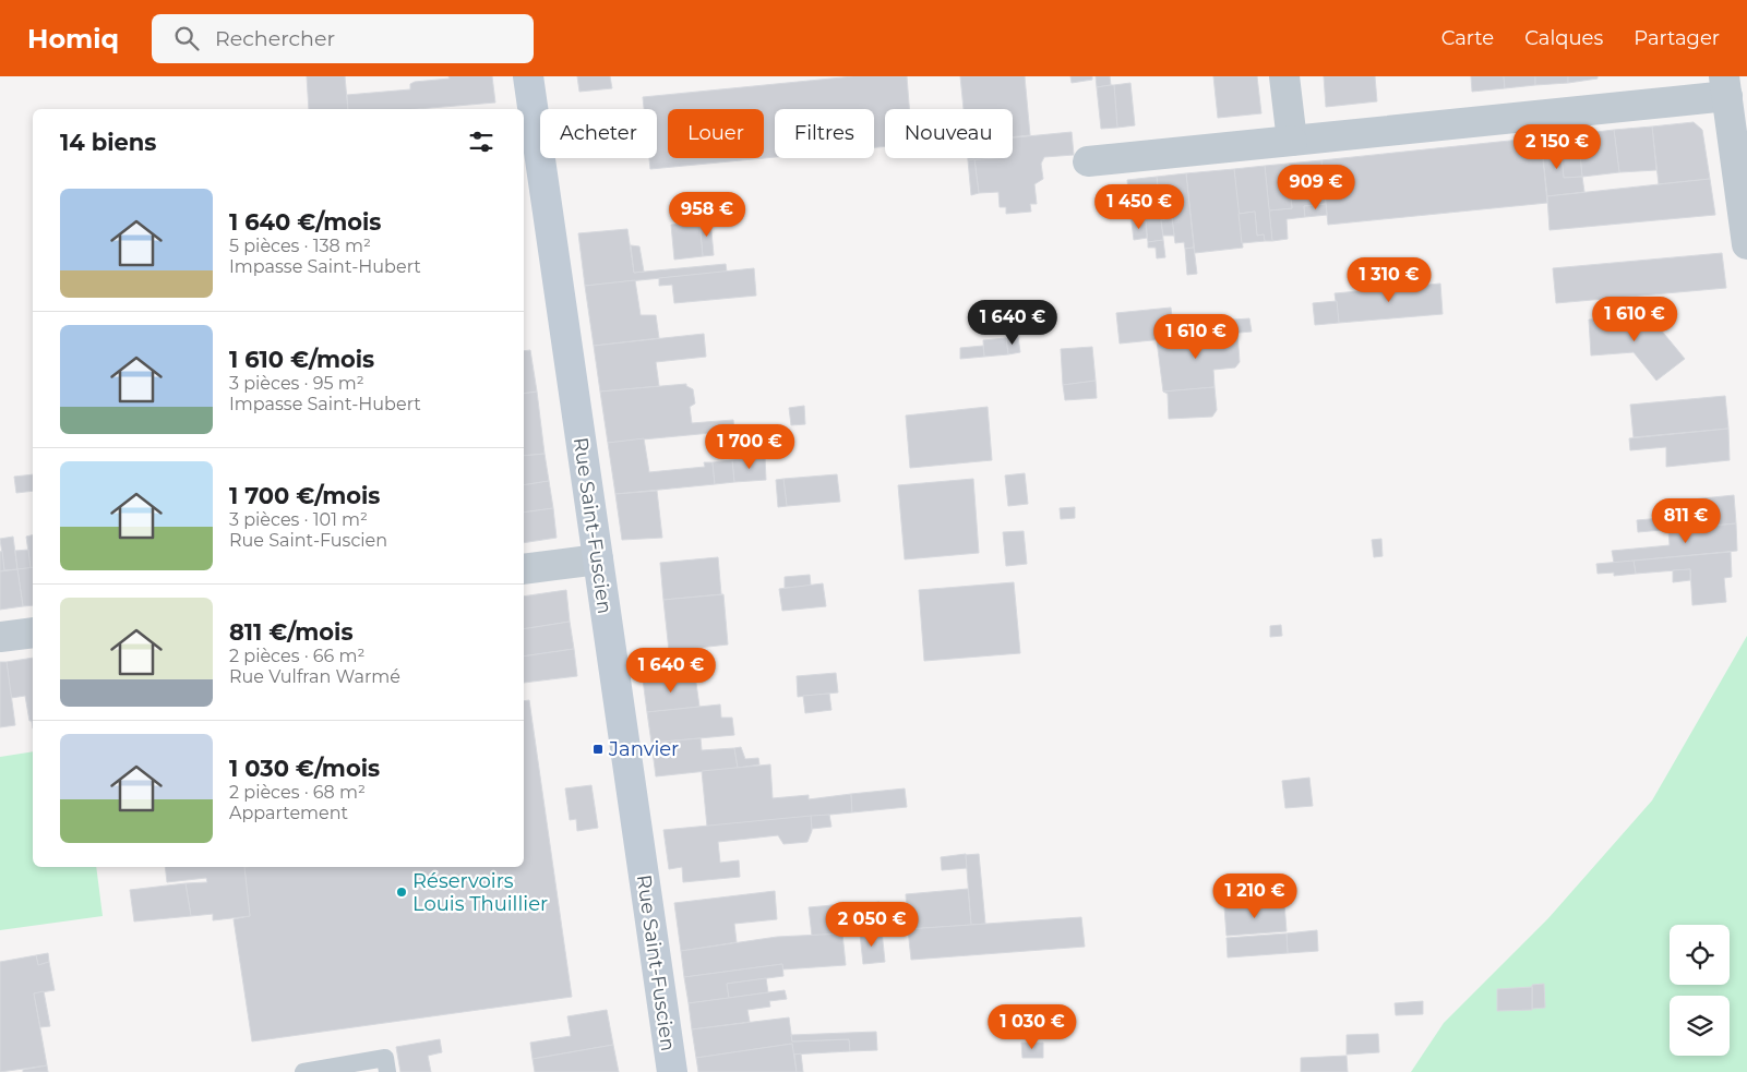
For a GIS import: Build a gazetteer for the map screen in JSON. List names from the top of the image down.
{
  "streets": {
    "main road": ["Rue Saint-Fuscien"]
  },
  "places": {
    "transit": ["Janvier"],
    "other": ["Réservoirs Louis Thuillier"]
  },
  "page": {
    "header": "Homiq",
    "search": "Rechercher",
    "nav": ["Carte", "Calques", "Partager"],
    "chip": [
      "Acheter",
      "Louer",
      "Filtres",
      "Nouveau"
    ],
    "heading": "14 biens",
    "price": [
      "2 150 €",
      "909 €",
      "1 450 €",
      "958 €",
      "1 310 €",
      "1 610 €",
      "1 640 €",
      "1 610 €",
      "1 700 €",
      "811 €",
      "1 640 €",
      "1 210 €",
      "2 050 €",
      "1 030 €"
    ],
    "list": [
      {
        "name": "1 640 €/mois",
        "note": "5 pièces · 138 m² · Impasse Saint-Hubert"
      },
      {
        "name": "1 610 €/mois",
        "note": "3 pièces · 95 m² · Impasse Saint-Hubert"
      },
      {
        "name": "1 700 €/mois",
        "note": "3 pièces · 101 m² · Rue Saint-Fuscien"
      },
      {
        "name": "811 €/mois",
        "note": "2 pièces · 66 m² · Rue Vulfran Warmé"
      },
      {
        "name": "1 030 €/mois",
        "note": "2 pièces · 68 m² · Appartement"
      }
    ]
  }
}
